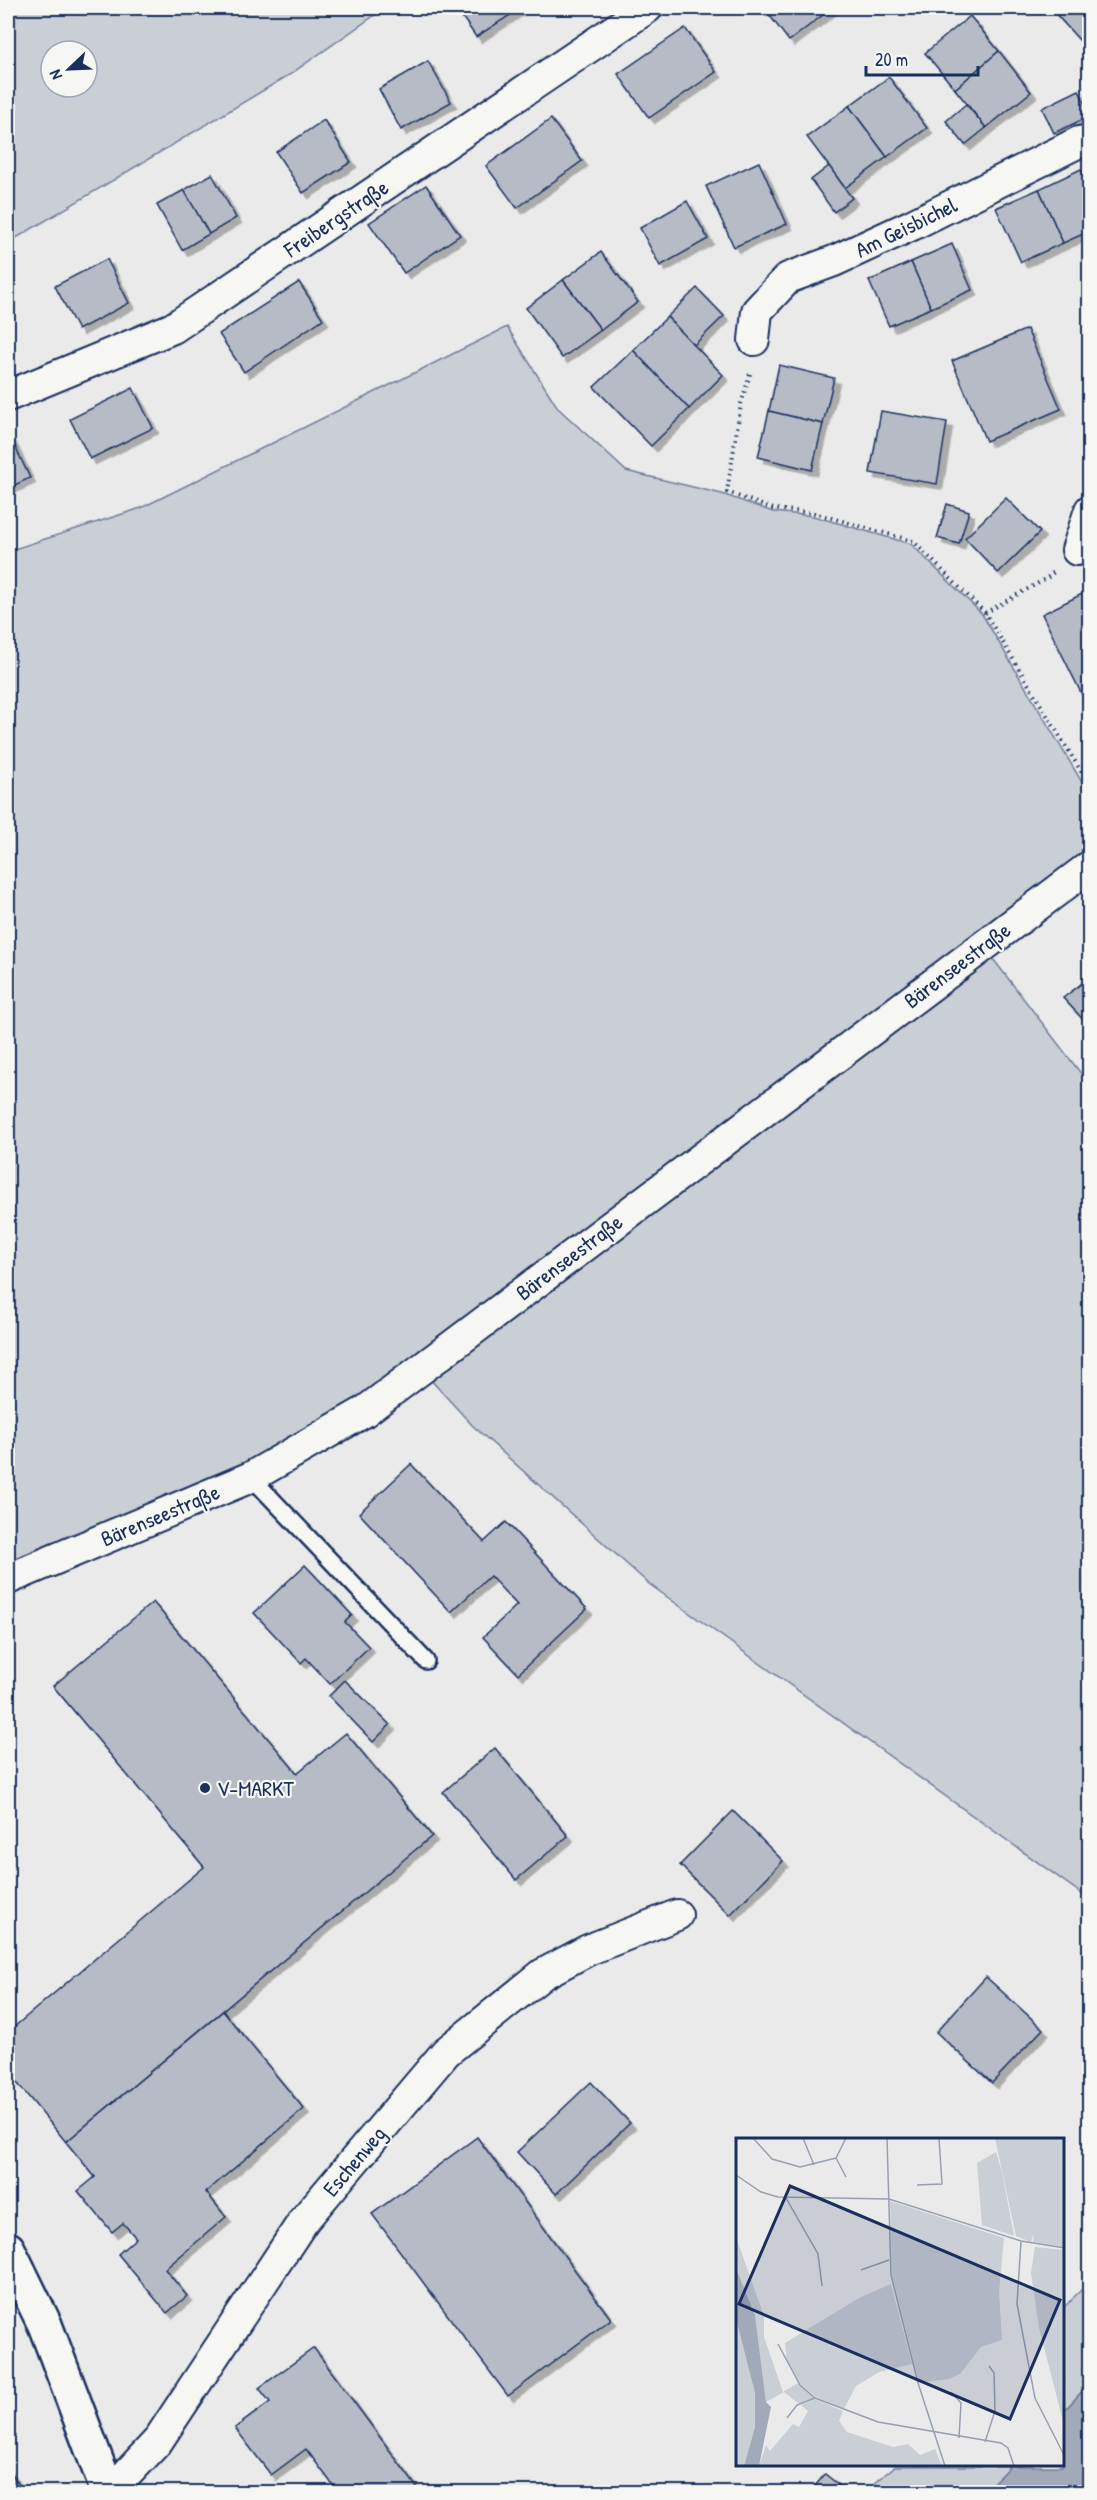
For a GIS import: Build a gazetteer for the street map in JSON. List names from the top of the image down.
{
  "streets": {
    "street": [
      "Freibergstraße",
      "Am Geisbichel",
      "Bärenseestraße",
      "Eschenweg"
    ]
  },
  "places": ["V-MARKT"],
  "scale_bar": "20 m",
  "north": "bottom left"
}
